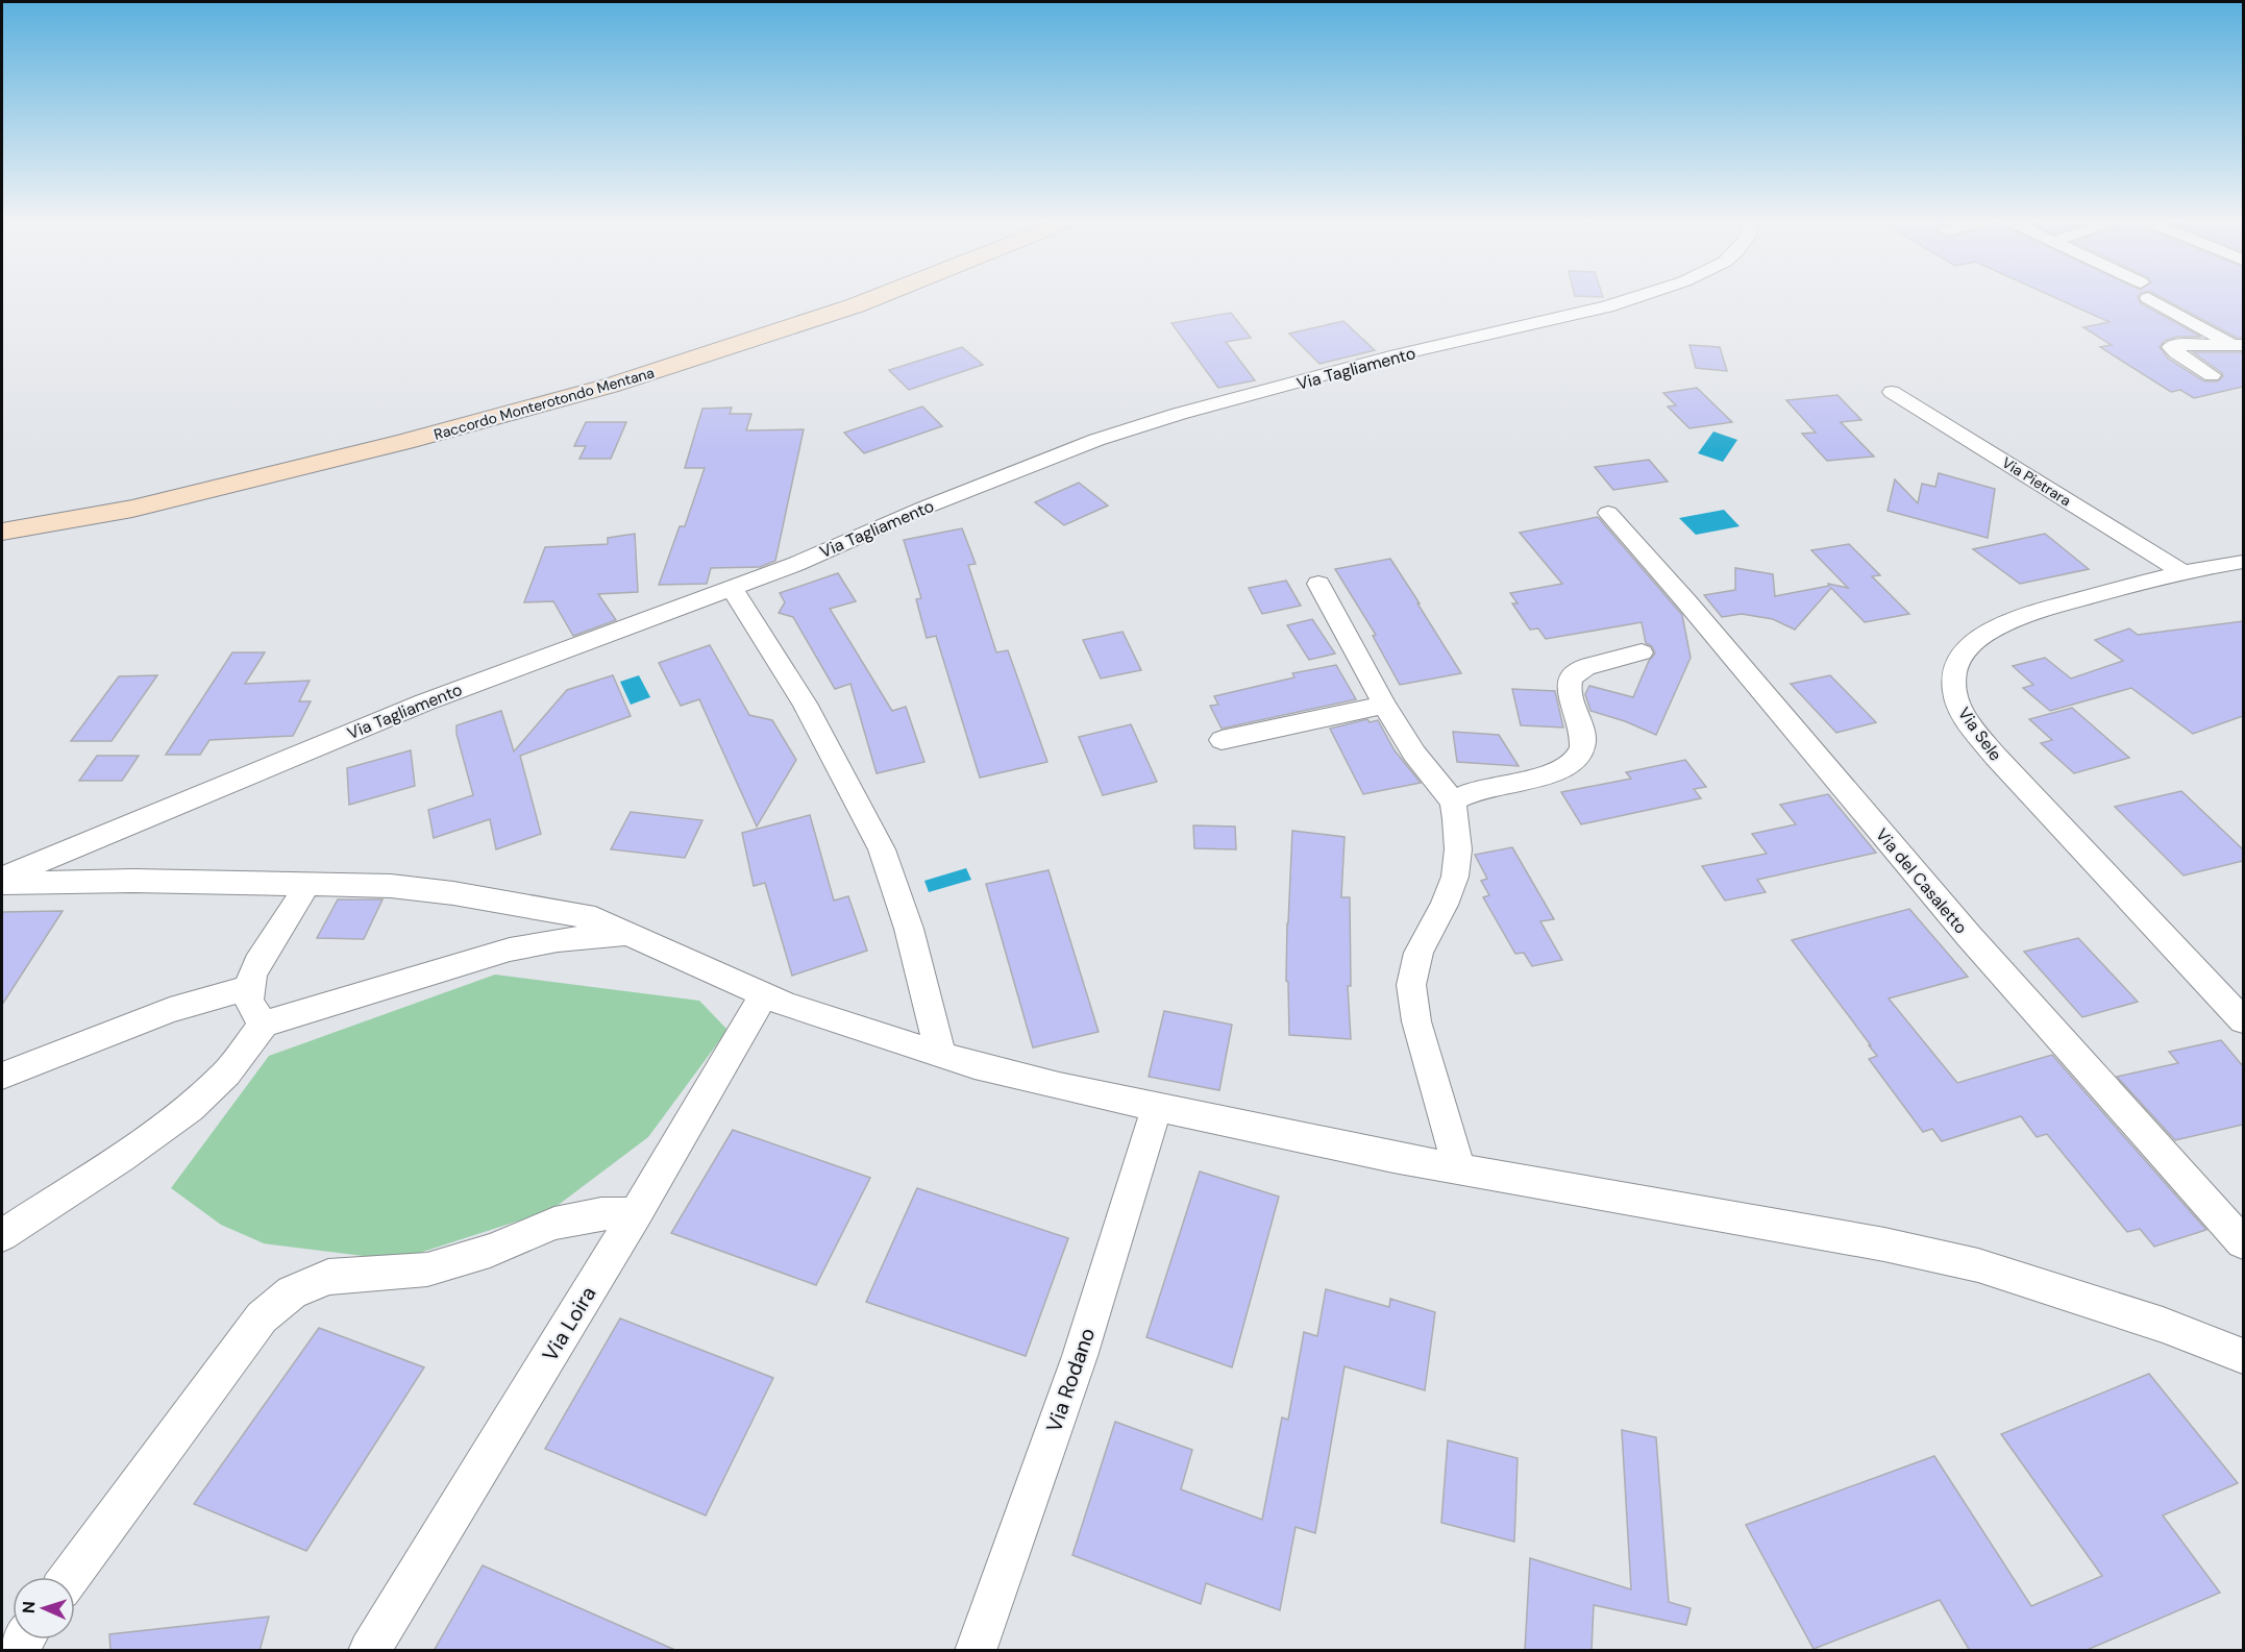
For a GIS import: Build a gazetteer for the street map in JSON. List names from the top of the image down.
{
  "streets": {
    "main road": ["Raccordo Monterotondo Mentana"],
    "street": [
      "Via Tagliamento",
      "Via Pietrara",
      "Via Sele",
      "Via del Casaletto",
      "Via Loira",
      "Via Rodano"
    ]
  },
  "crossings": [
    ["Via Pietrara", "Via Sele"]
  ],
  "north": "left"
}
